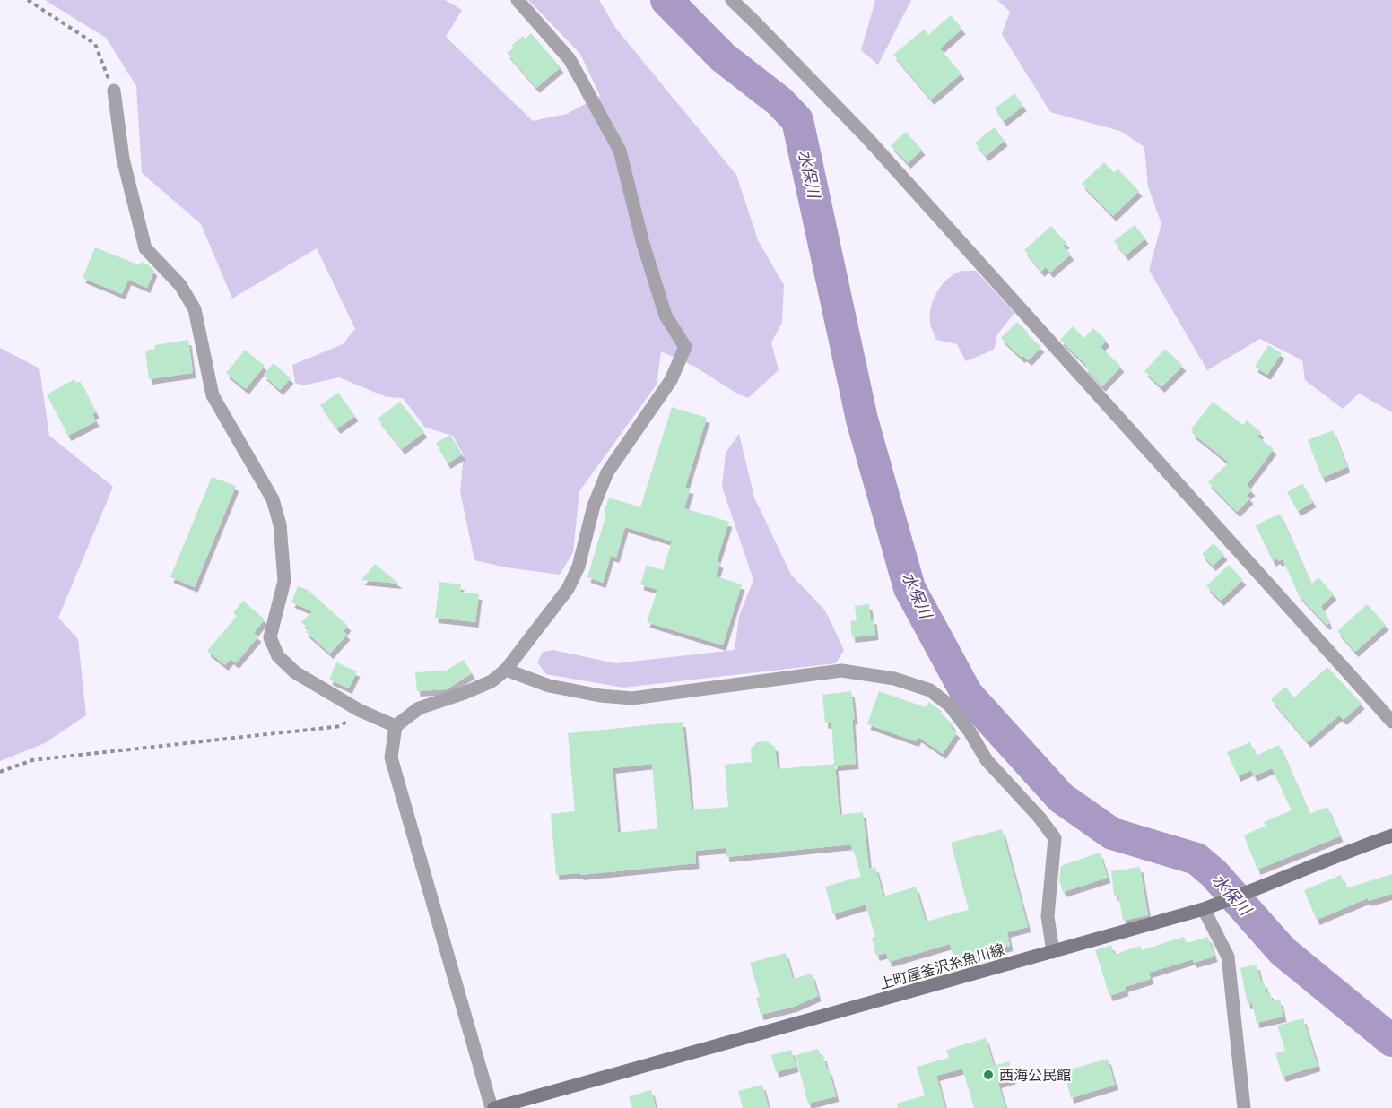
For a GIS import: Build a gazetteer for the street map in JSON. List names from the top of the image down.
{
  "streets": {
    "main road": ["上町屋釜沢糸魚川線"]
  },
  "water": ["水保川"],
  "places": ["西海公民館"]
}
